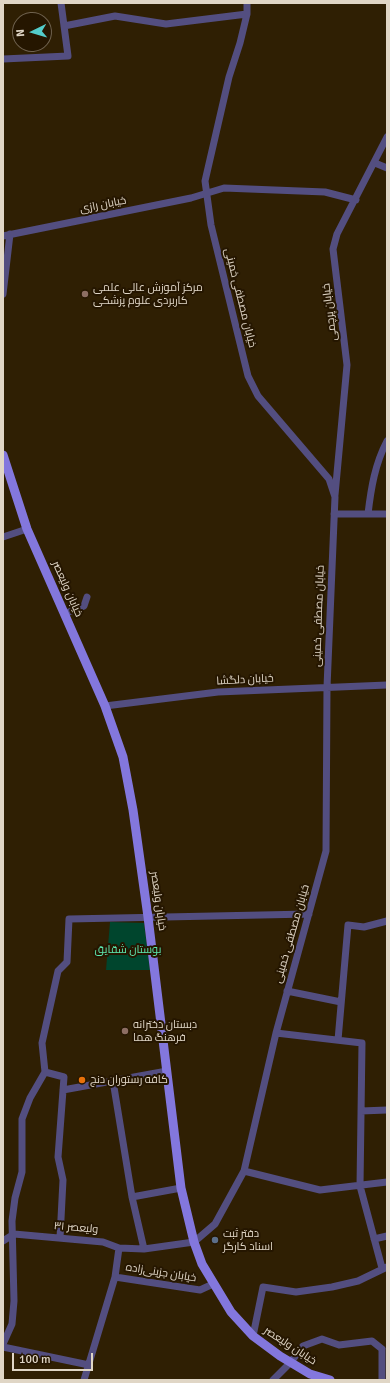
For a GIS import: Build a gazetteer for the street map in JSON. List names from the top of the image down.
{
  "streets": {
    "main road": ["خیابان ولیعصر"],
    "street": [
      "خیابان رازی",
      "خیابان مصطفی خمینی",
      "خیابان پرچمی",
      "خیابان دلگشا",
      "ولیعصر ۳۱",
      "خیابان جزینی‌زاده"
    ]
  },
  "crossings": [
    ["خیابان رازی", "خیابان مصطفی خمینی"],
    ["خیابان رازی", "خیابان پرچمی"],
    ["خیابان مصطفی خمینی", "خیابان پرچمی"],
    ["خیابان مصطفی خمینی", "خیابان ولیعصر"],
    ["خیابان مصطفی خمینی", "خیابان دلگشا"],
    ["خیابان مصطفی خمینی", "ولیعصر ۳۱"],
    ["خیابان ولیعصر", "خیابان دلگشا"],
    ["خیابان ولیعصر", "ولیعصر ۳۱"],
    ["خیابان ولیعصر", "خیابان جزینی‌زاده"]
  ],
  "parks": ["بوستان شقایق"],
  "places": [
    "مرکز آموزش عالی علمی کاربردی علوم پزشکی",
    "دبستان دخترانه فرهنگ هما",
    "کافه رستوران دنج",
    "دفتر ثبت اسناد کارگر"
  ],
  "scale_bar": "100 m",
  "north": "left"
}
